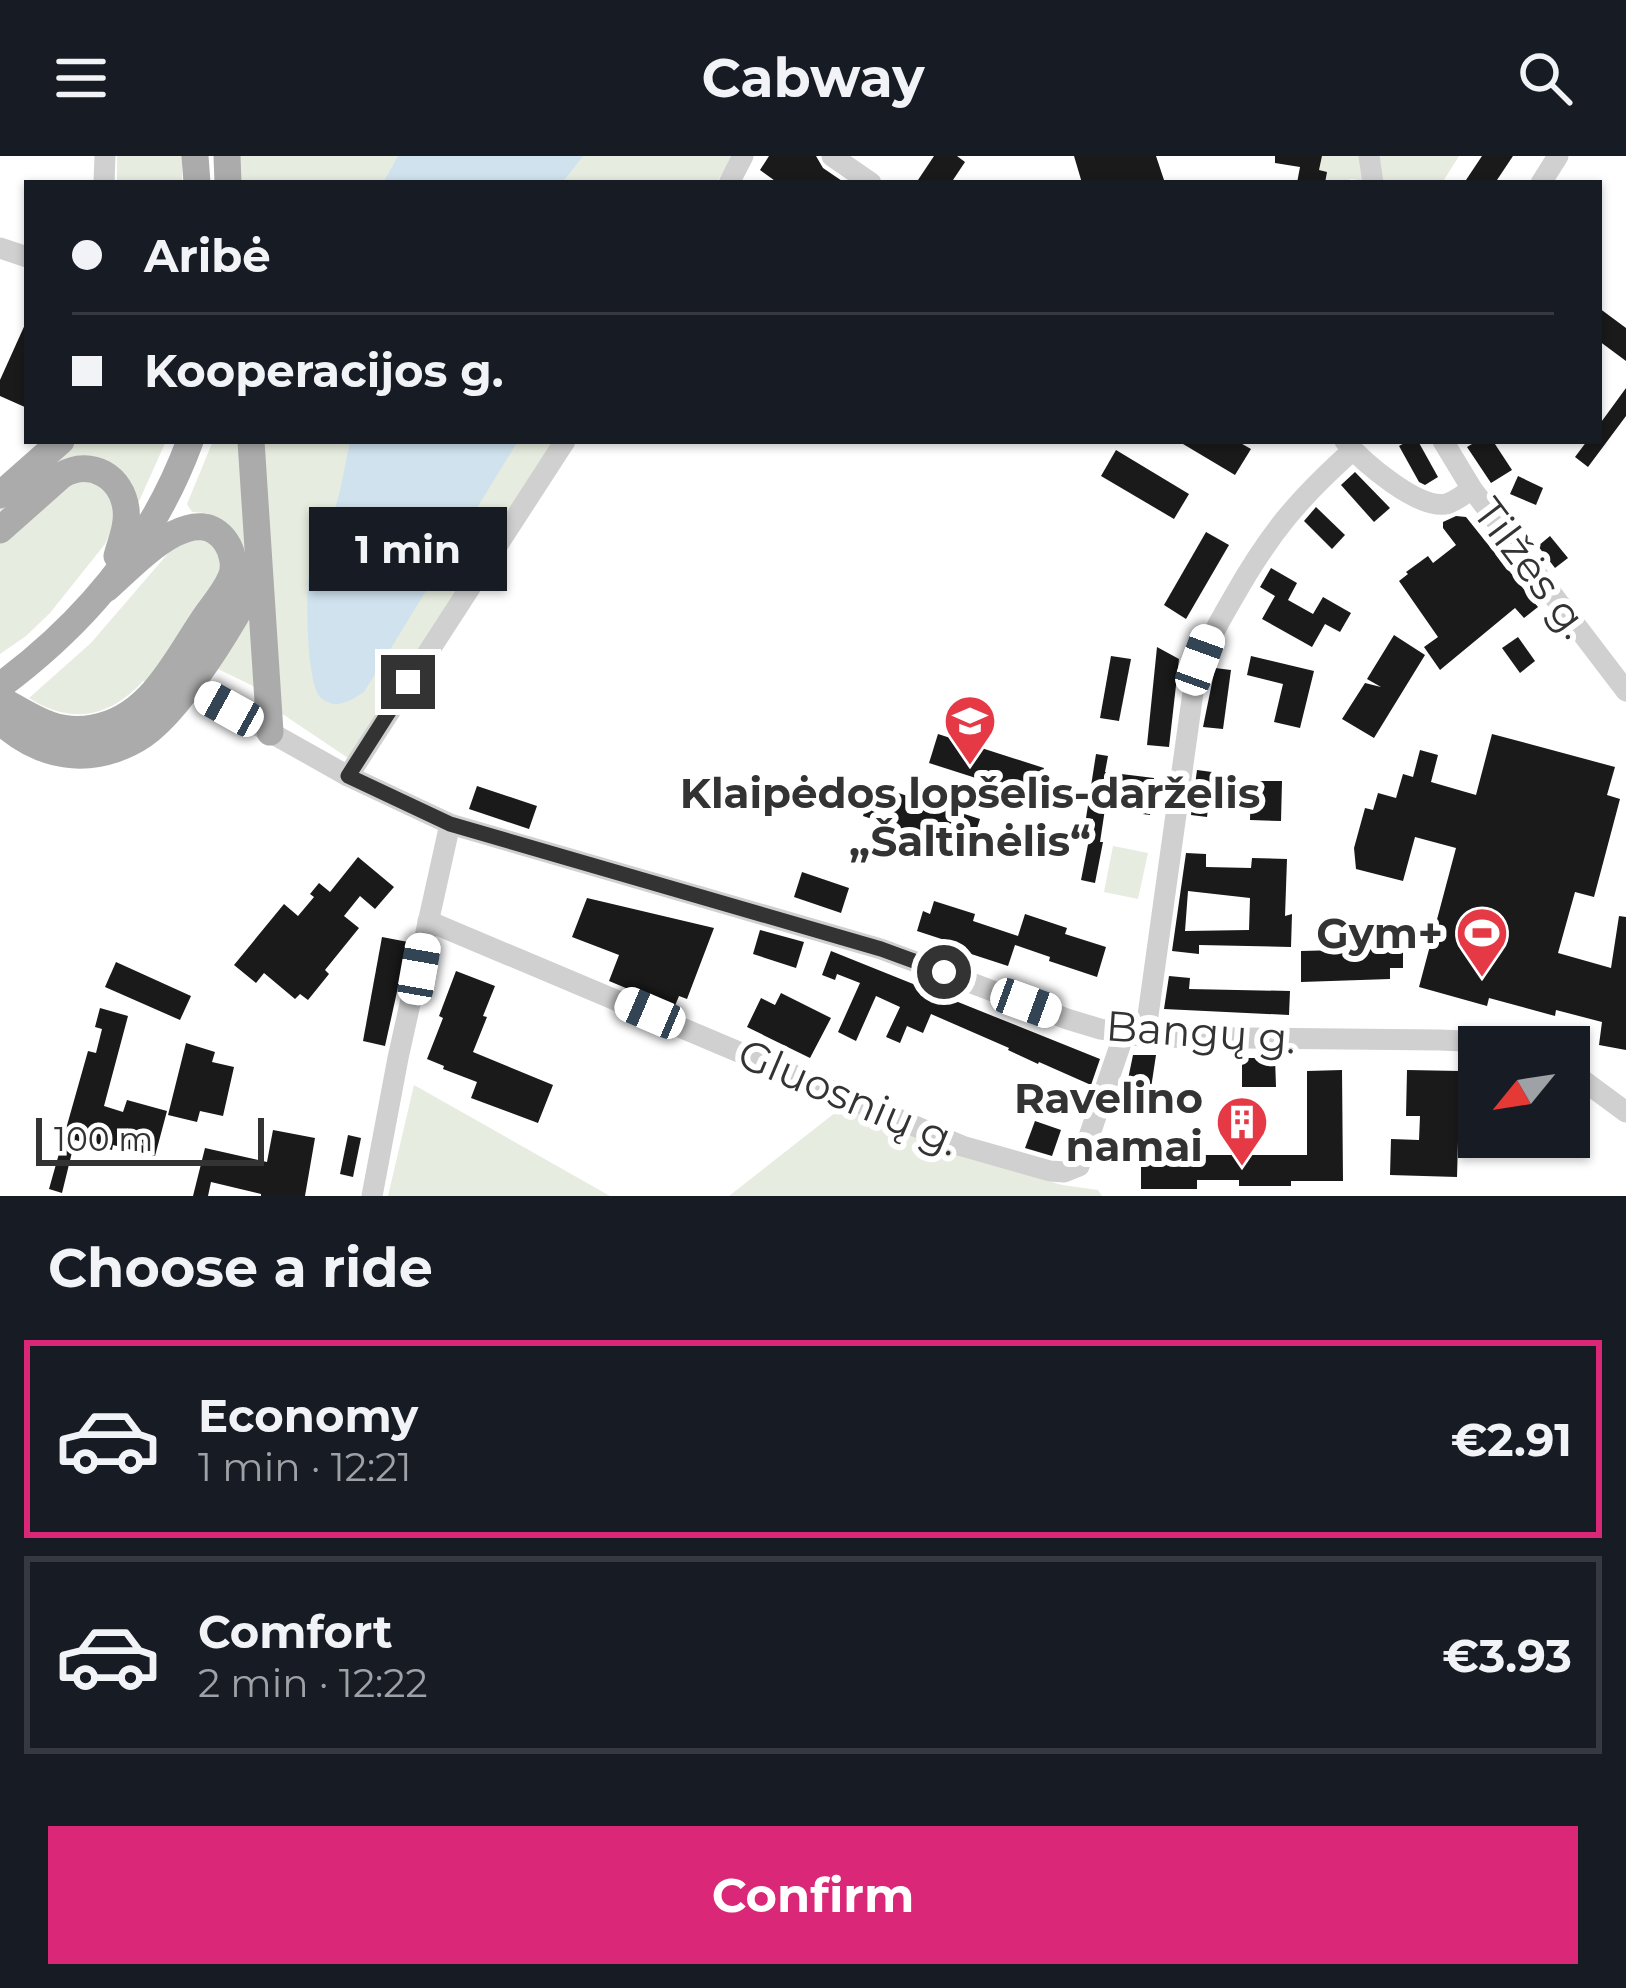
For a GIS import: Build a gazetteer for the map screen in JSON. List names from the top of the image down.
{
  "streets": {
    "street": ["Tilžės g.", "Bangų g.", "Gluosnių g."]
  },
  "crossings": [
    ["Bangų g.", "Gluosnių g."]
  ],
  "places": {
    "school or university": ["Klaipėdos lopšelis-darželis „Šaltinėlis“"],
    "sports": ["Gym+"],
    "building": ["Ravelino namai"]
  },
  "scale_bar": "100 m",
  "north": "bottom left",
  "page": {
    "header": "Cabway",
    "banner": ["Aribė", "Kooperacijos g."],
    "bubble": "1 min",
    "scale": "100 m",
    "heading": "Choose a ride",
    "list": [
      {
        "name": "Economy",
        "note": "1 min · 12:21",
        "value": "€2.91"
      },
      {
        "name": "Comfort",
        "note": "2 min · 12:22",
        "value": "€3.93"
      }
    ],
    "buttons": "Confirm"
  }
}
